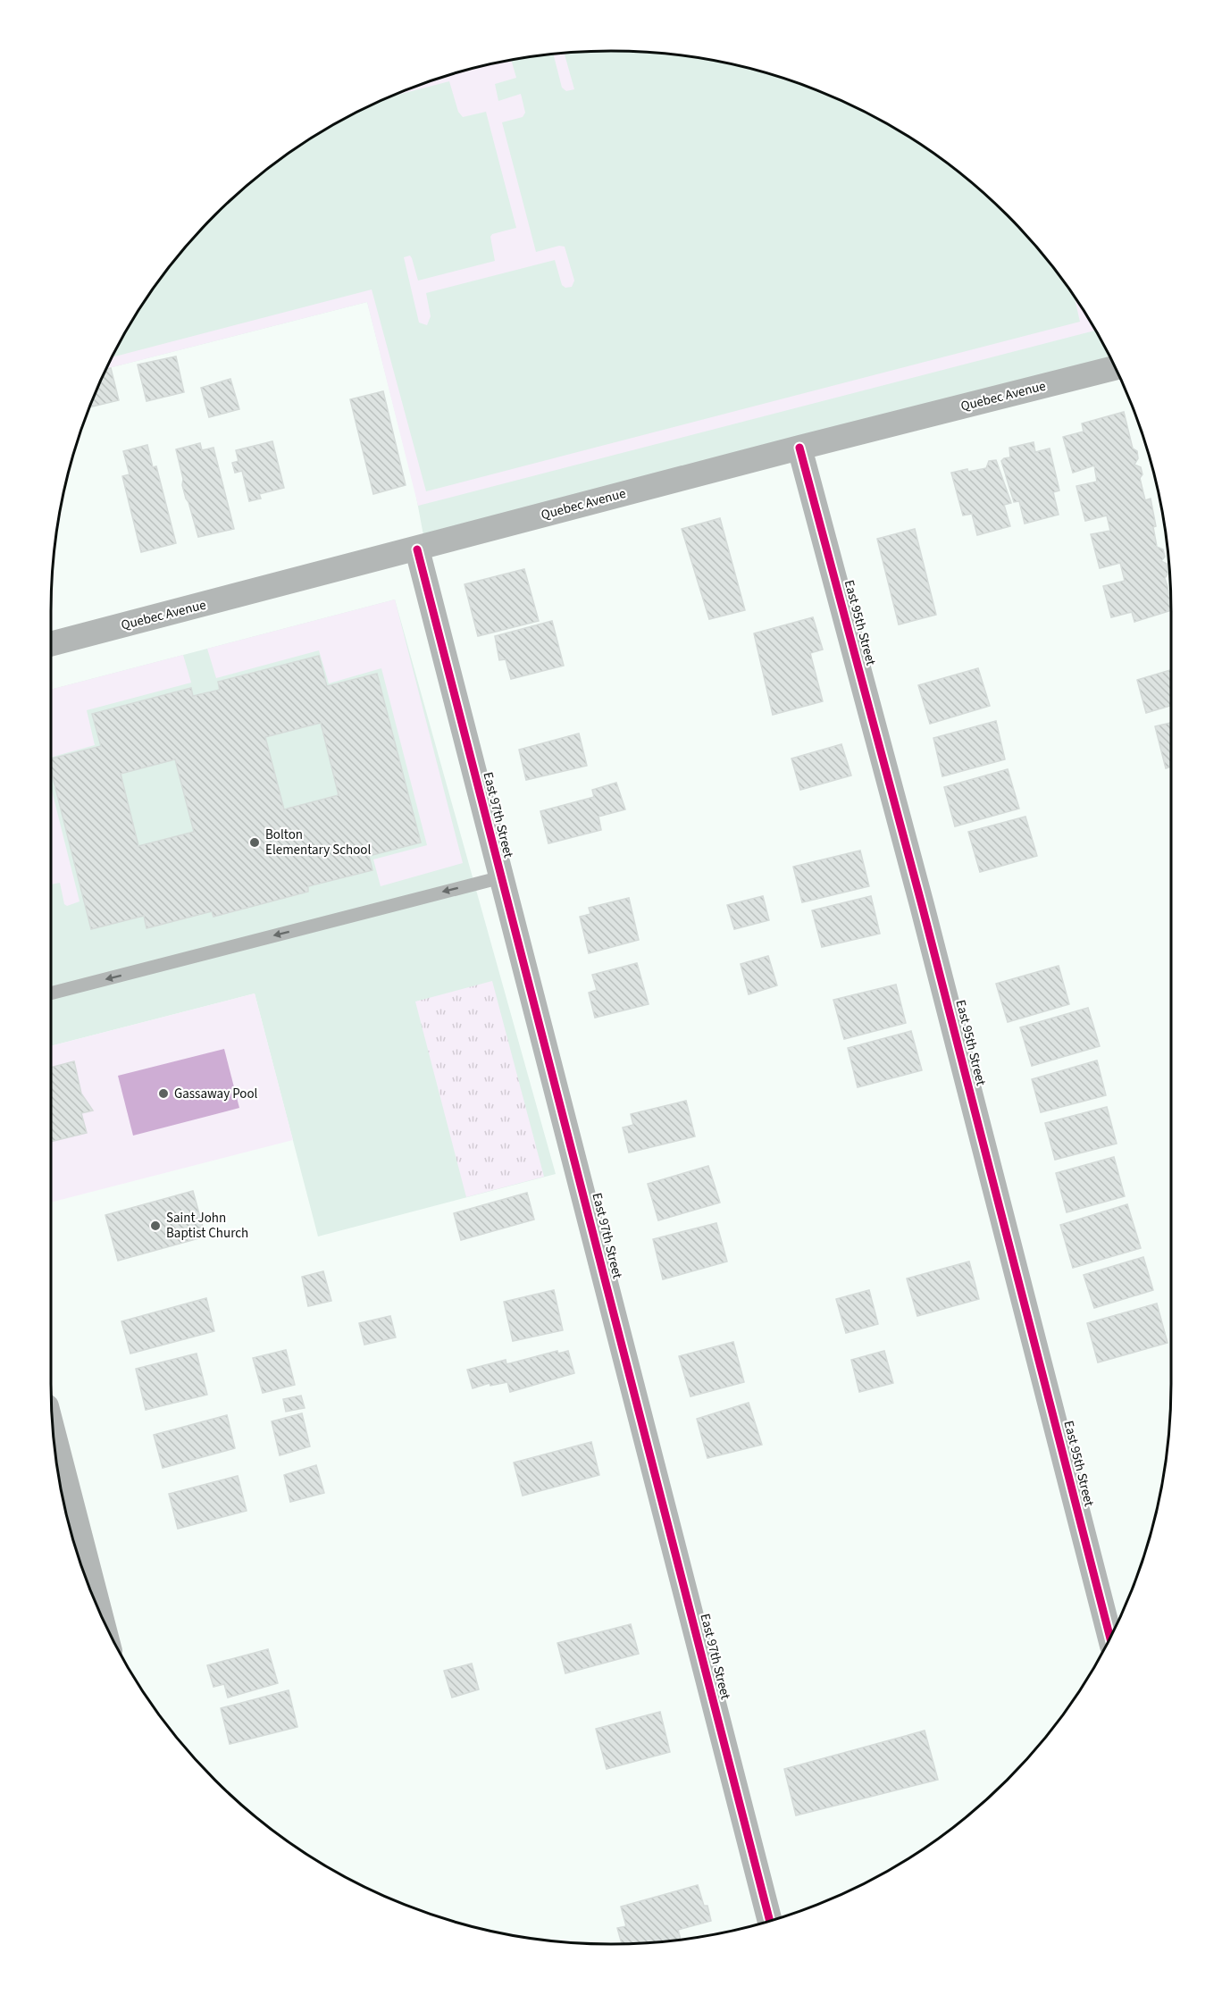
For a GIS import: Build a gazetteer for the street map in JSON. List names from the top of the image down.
{
  "streets": {
    "street": ["Quebec Avenue", "East 95th Street", "East 97th Street"]
  },
  "crossings": [
    ["Quebec Avenue", "East 95th Street"],
    ["Quebec Avenue", "East 97th Street"]
  ],
  "places": ["Bolton Elementary School", "Gassaway Pool", "Saint John Baptist Church"]
}
